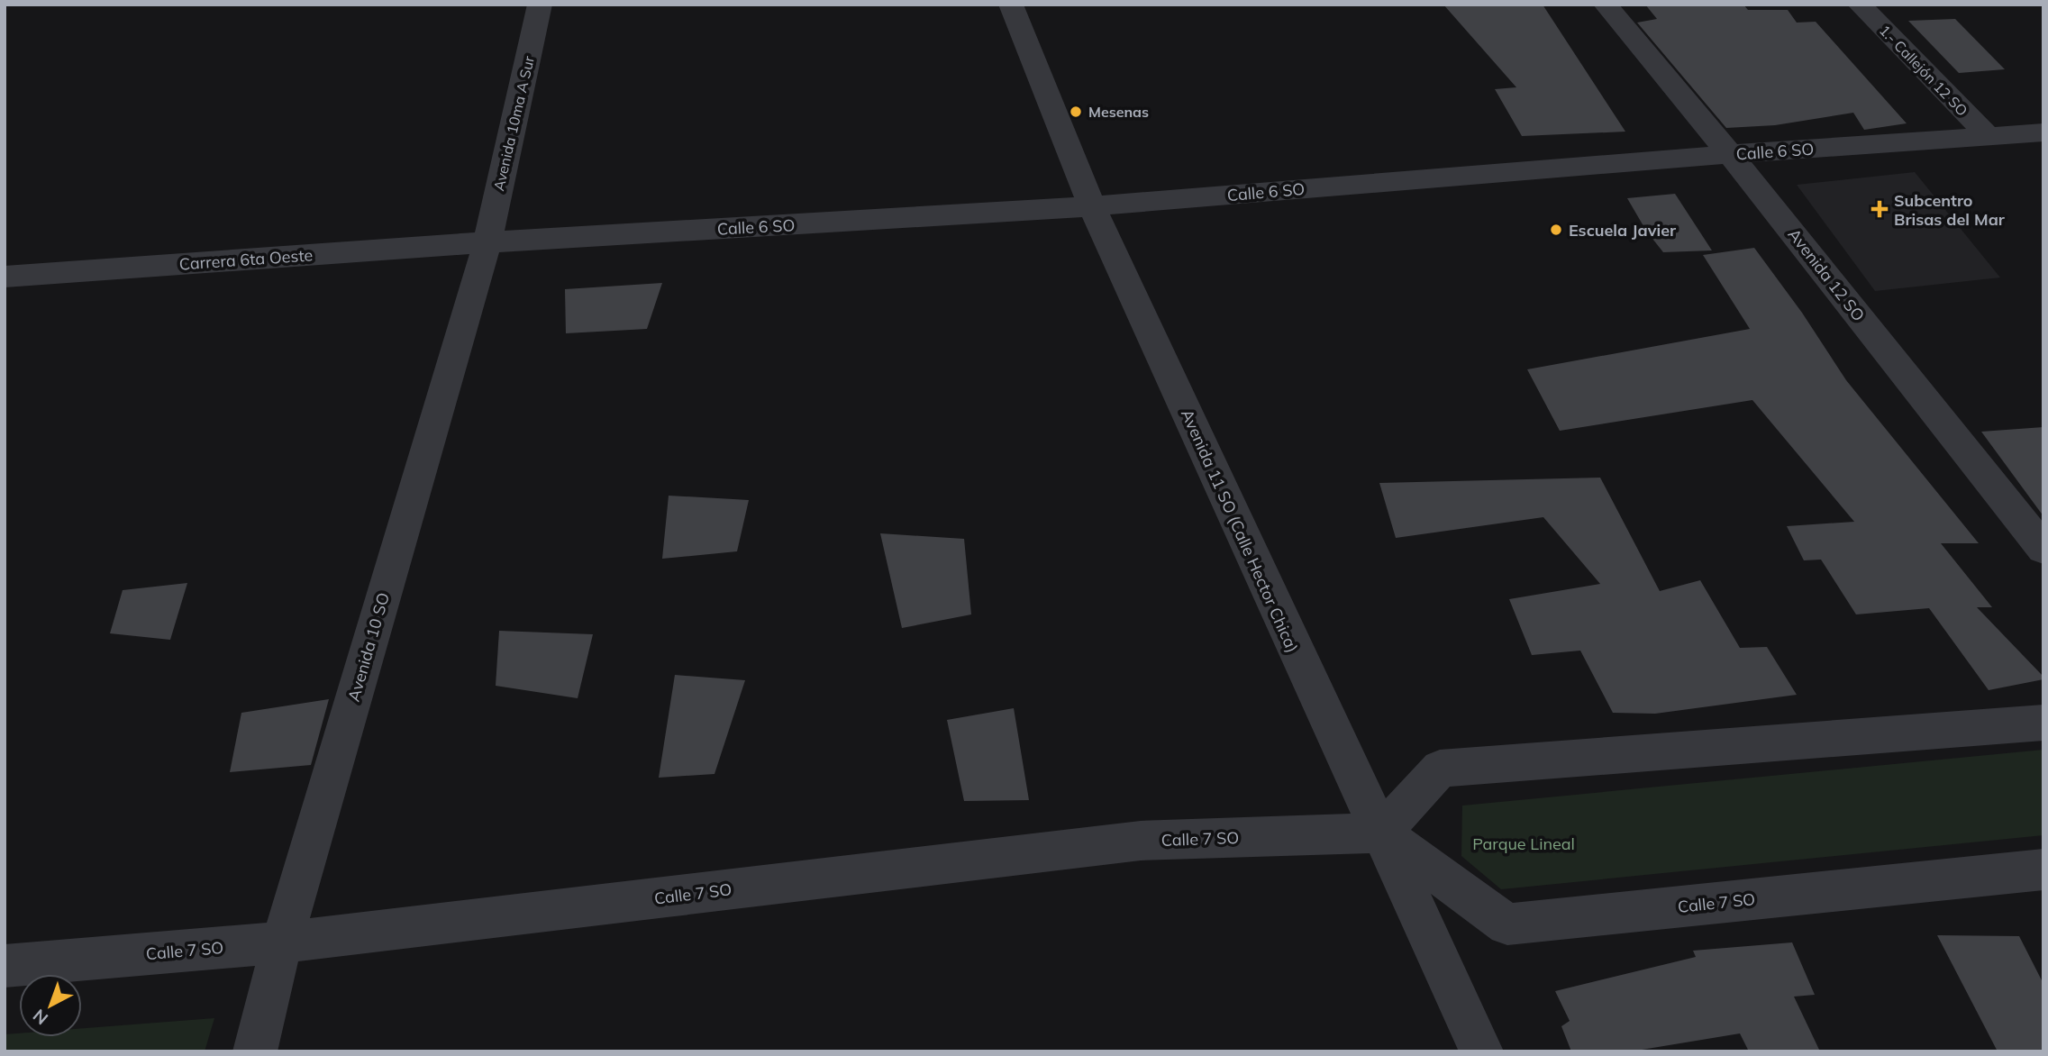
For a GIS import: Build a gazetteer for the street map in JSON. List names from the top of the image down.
{
  "streets": {
    "street": [
      "1.- Callejón 12 SO",
      "Avenida 10ma A Sur",
      "Calle 6 SO",
      "Carrera 6ta Oeste",
      "Avenida 12 SO",
      "Avenida 11 SO (Calle Hector Chica)",
      "Avenida 10 SO",
      "Calle 7 SO"
    ]
  },
  "crossings": [
    ["1.- Callejón 12 SO", "Calle 6 SO"],
    ["Avenida 10ma A Sur", "Calle 6 SO"],
    ["Avenida 10ma A Sur", "Carrera 6ta Oeste"],
    ["Avenida 10ma A Sur", "Avenida 10 SO"],
    ["Calle 6 SO", "Carrera 6ta Oeste"],
    ["Calle 6 SO", "Avenida 12 SO"],
    ["Calle 6 SO", "Avenida 11 SO (Calle Hector Chica)"],
    ["Calle 6 SO", "Avenida 10 SO"],
    ["Carrera 6ta Oeste", "Avenida 10 SO"],
    ["Avenida 11 SO (Calle Hector Chica)", "Calle 7 SO"],
    ["Avenida 10 SO", "Calle 7 SO"]
  ],
  "parks": ["Parque Lineal"],
  "places": {
    "other": ["Mesenas", "Escuela Javier"],
    "health": ["Subcentro Brisas del Mar"]
  },
  "north": "bottom left"
}
